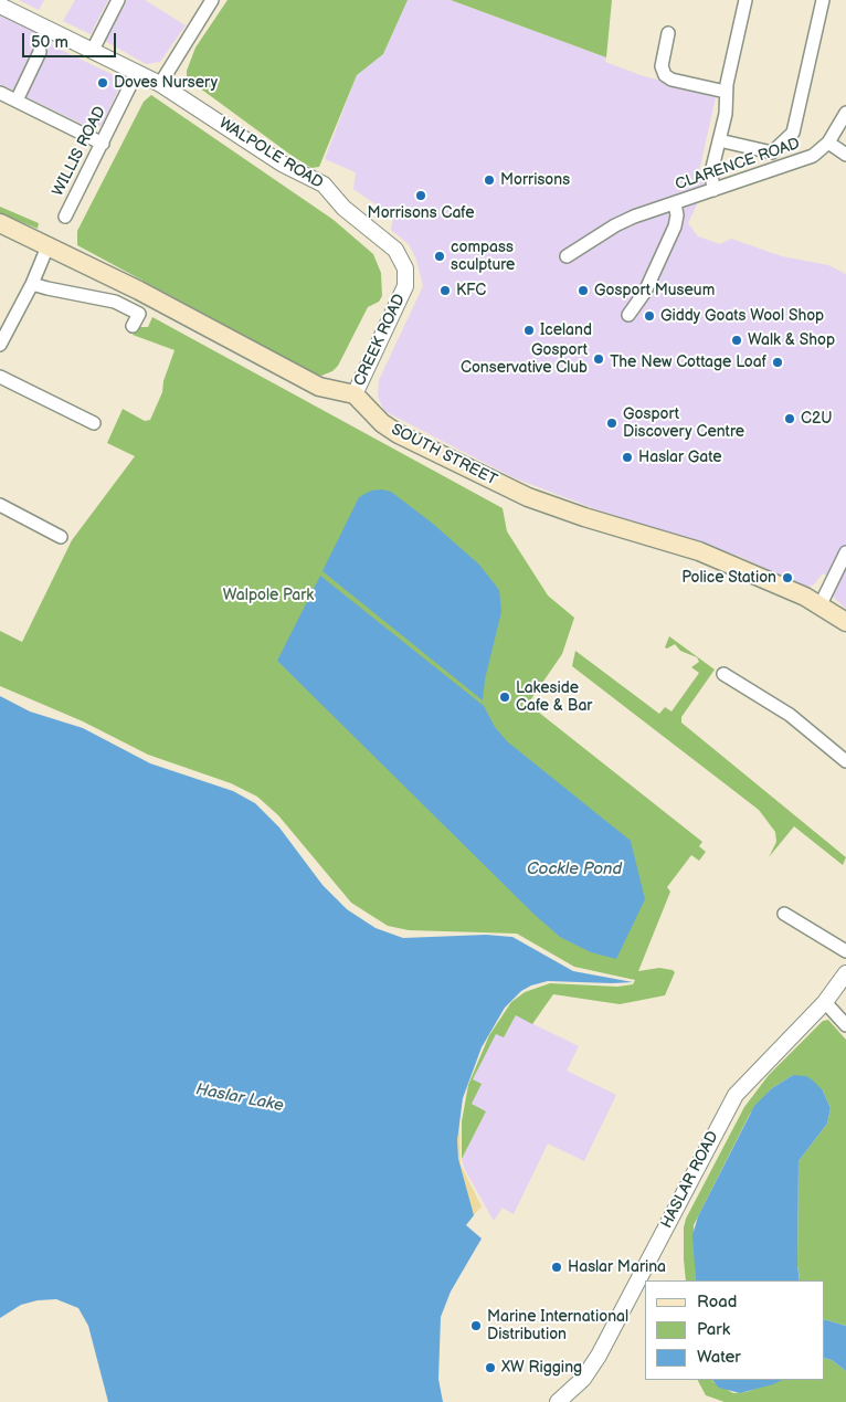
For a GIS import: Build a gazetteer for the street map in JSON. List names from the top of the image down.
{
  "streets": {
    "main road": ["SOUTH STREET"],
    "street": [
      "WILLIS ROAD",
      "WALPOLE ROAD",
      "CLARENCE ROAD",
      "CREEK ROAD",
      "HASLAR ROAD"
    ]
  },
  "crossings": [
    ["WILLIS ROAD", "WALPOLE ROAD"],
    ["WALPOLE ROAD", "CREEK ROAD"],
    ["CREEK ROAD", "SOUTH STREET"]
  ],
  "water": ["Cockle Pond", "Haslar Lake"],
  "parks": ["Walpole Park"],
  "places": [
    "Doves Nursery",
    "Morrisons",
    "Morrisons Cafe",
    "compass sculpture",
    "KFC",
    "Gosport Museum",
    "Giddy Goats Wool Shop",
    "Iceland",
    "Walk & Shop",
    "Gosport Conservative Club",
    "The New Cottage Loaf",
    "C2U",
    "Gosport Discovery Centre",
    "Haslar Gate",
    "Police Station",
    "Lakeside Cafe & Bar",
    "Haslar Marina",
    "Marine International Distribution",
    "XW Rigging"
  ],
  "legend": ["Road", "Park", "Water"],
  "scale_bar": "50 m"
}
